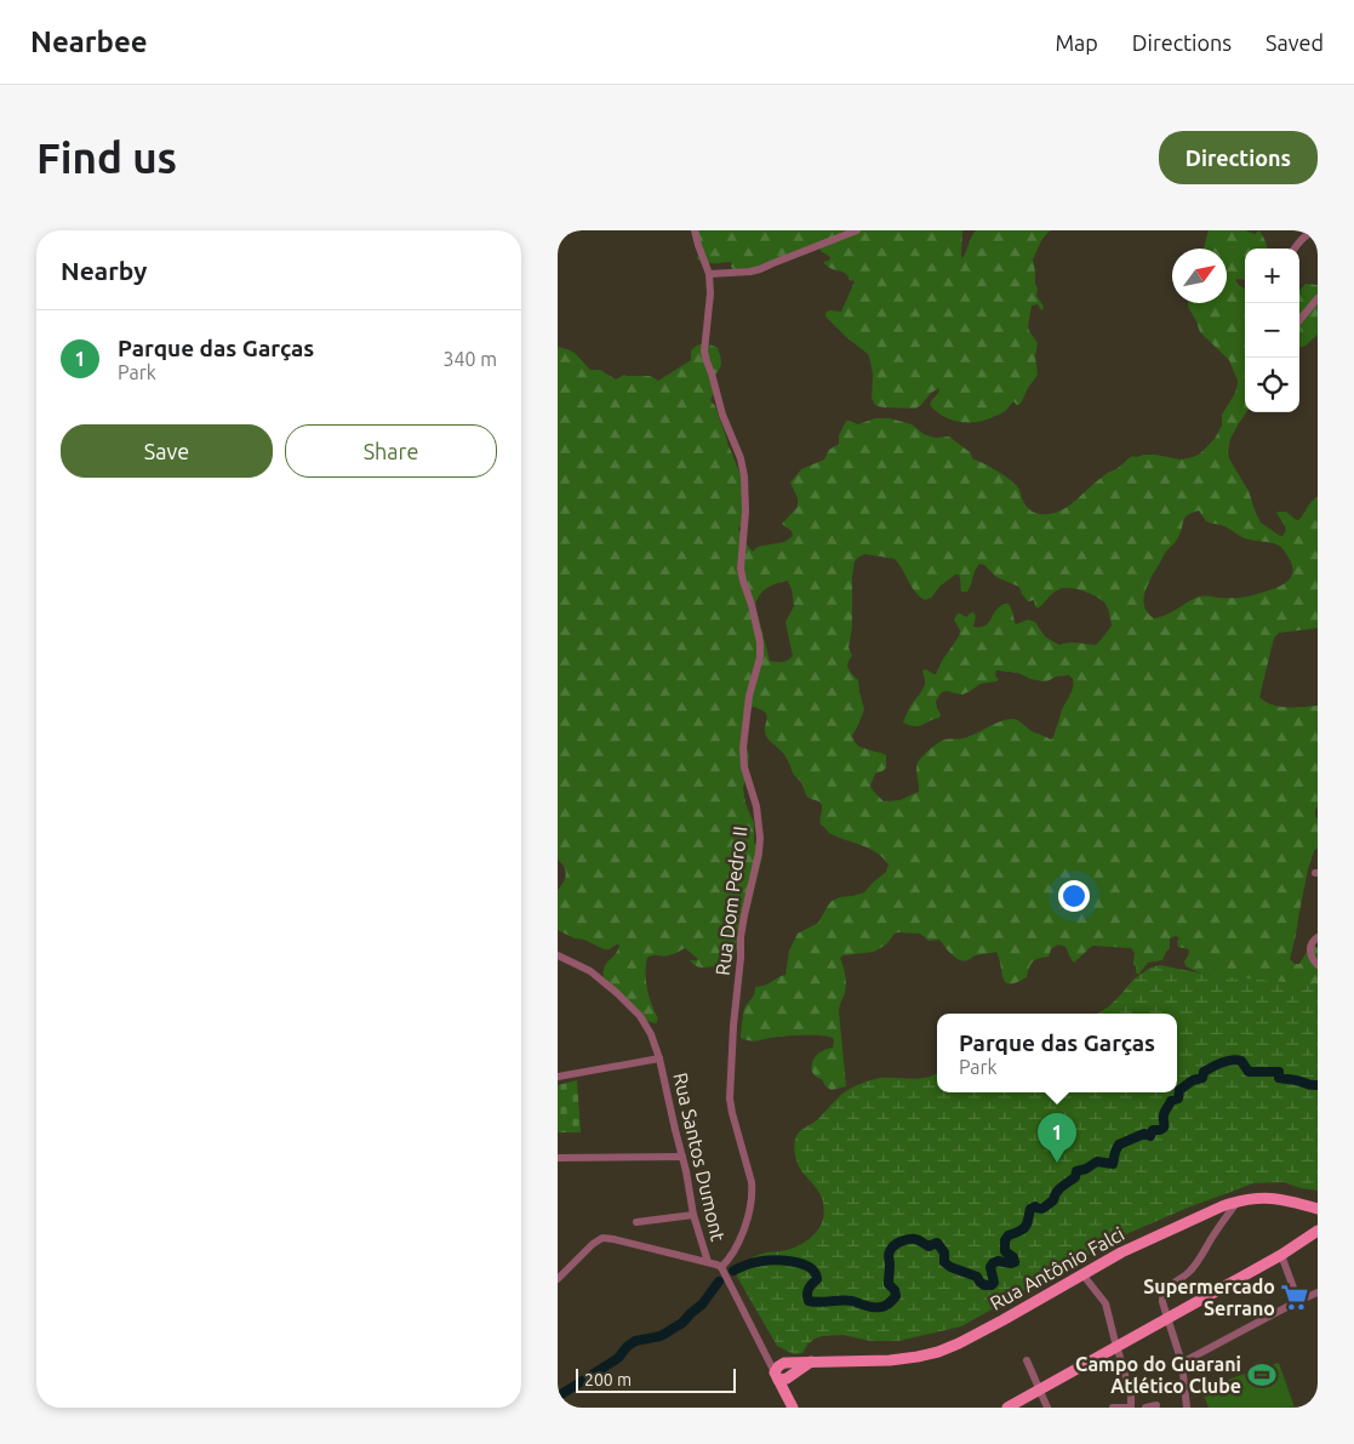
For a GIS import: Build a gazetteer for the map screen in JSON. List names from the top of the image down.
{
  "streets": {
    "main road": ["Rua Antônio Falci"],
    "street": ["Rua Dom Pedro II", "Rua Santos Dumont"]
  },
  "places": {
    "supermarket": ["Supermercado Serrano"],
    "sports": ["Campo do Guarani Atlético Clube"]
  },
  "scale_bar": "200 m",
  "north": "top right",
  "page": {
    "header": "Nearbee",
    "nav": ["Map", "Directions", "Saved"],
    "buttons": [
      "Directions",
      ["Save", "Share"]
    ],
    "title": "Find us",
    "heading": "Nearby",
    "map_buttons": ["+", "−"],
    "list": [
      {
        "mark": "1",
        "name": "Parque das Garças",
        "note": "Park",
        "value": "340 m"
      }
    ],
    "popup": ["Parque das Garças", "Park"],
    "pins": "1",
    "scale": "200 m"
  }
}
